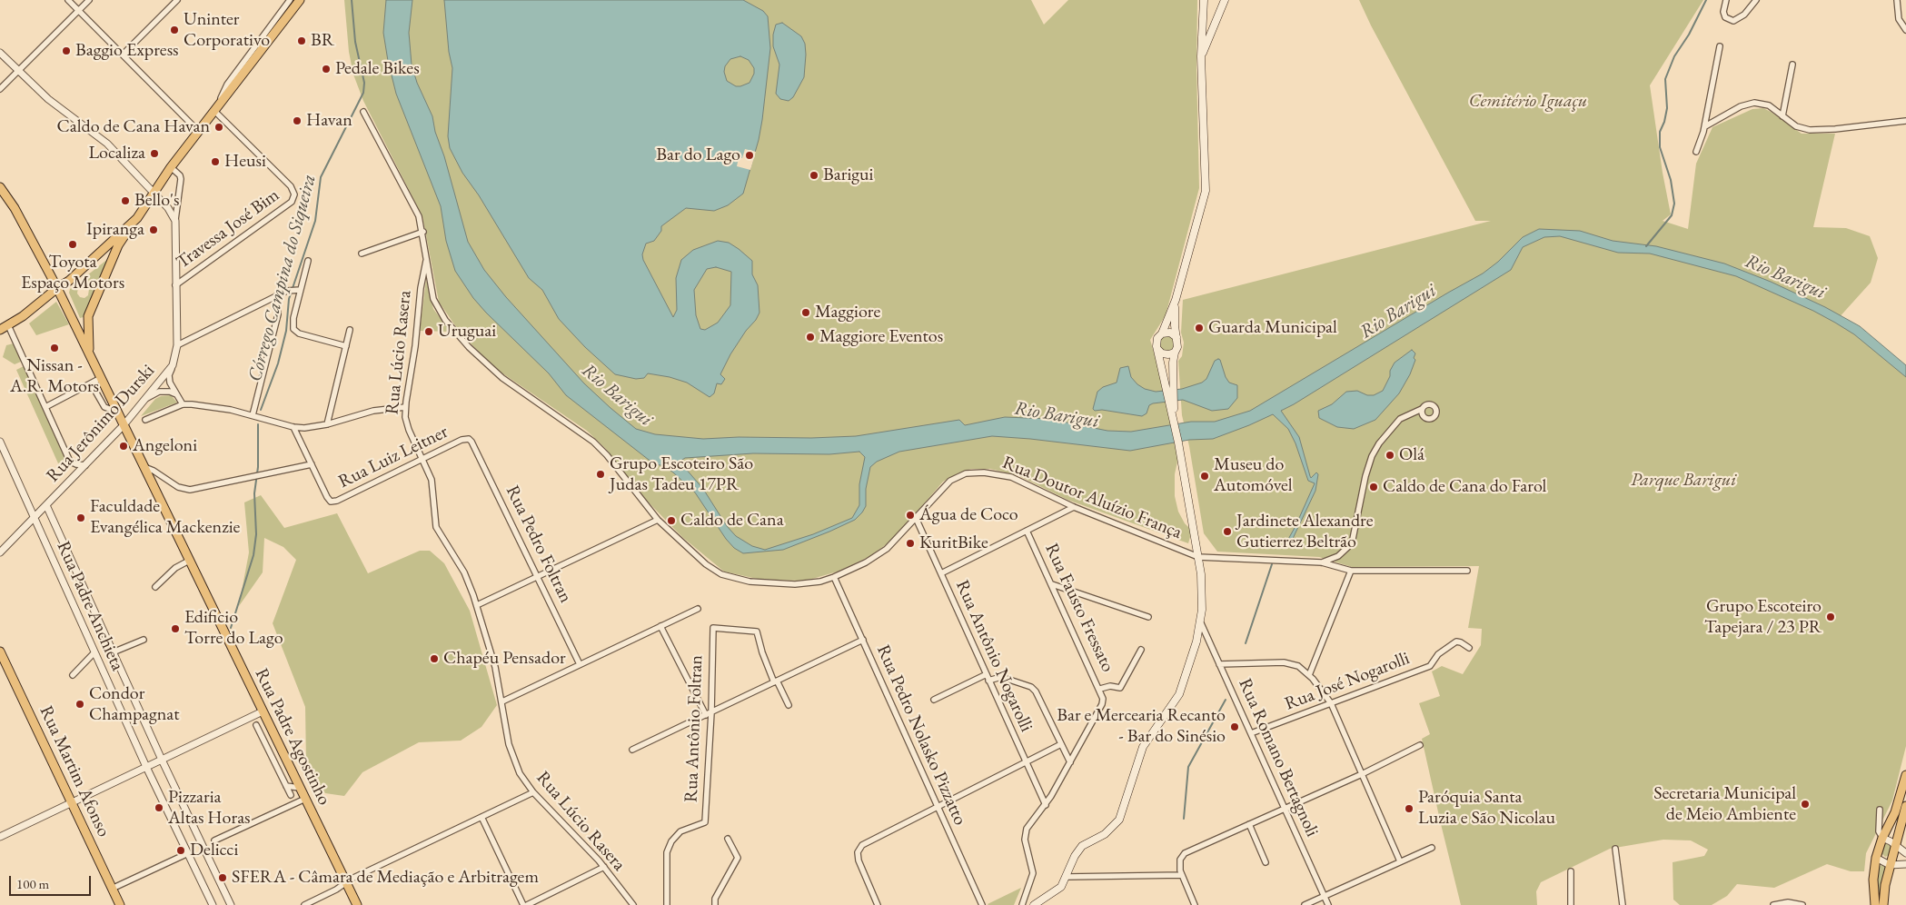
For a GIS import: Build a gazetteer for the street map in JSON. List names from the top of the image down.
{
  "streets": {
    "main road": ["Rua Padre Agostinho", "Rua Martim Afonso"],
    "street": [
      "Travessa José Bim",
      "Rua Lúcio Rasera",
      "Rua Jerônimo Durski",
      "Rua Luiz Leitner",
      "Rua Doutor Aluízio França",
      "Rua Pedro Foltran",
      "Rua Padre Anchieta",
      "Rua Fausto Fressato",
      "Rua Antônio Nogarolli",
      "Rua José Nogarolli",
      "Rua Antônio Foltran",
      "Rua Pedro Nolasko Pizzatto",
      "Rua Romano Bertagnoli"
    ]
  },
  "crossings": [
    ["Travessa José Bim", "Rua Jerônimo Durski"],
    ["Rua Lúcio Rasera", "Rua Luiz Leitner"],
    ["Rua Lúcio Rasera", "Rua Doutor Aluízio França"],
    ["Rua Jerônimo Durski", "Rua Padre Anchieta"],
    ["Rua Jerônimo Durski", "Rua Padre Agostinho"],
    ["Rua Luiz Leitner", "Rua Pedro Foltran"],
    ["Rua Doutor Aluízio França", "Rua Antônio Nogarolli"],
    ["Rua Doutor Aluízio França", "Rua Pedro Nolasko Pizzatto"],
    ["Rua José Nogarolli", "Rua Romano Bertagnoli"]
  ],
  "water": ["Rio Barigui", "Córrego Campina do Siqueira"],
  "parks": ["Cemitério Iguaçu", "Parque Barigui"],
  "places": [
    "Uninter Corporativo",
    "BR",
    "Baggio Express",
    "Pedale Bikes",
    "Havan",
    "Caldo de Cana Havan",
    "Localiza",
    "Bar do Lago",
    "Heusi",
    "Barigui",
    "Bello's",
    "Ipiranga",
    "Toyota Espaço Motors",
    "Maggiore",
    "Guarda Municipal",
    "Uruguai",
    "Maggiore Eventos",
    "Nissan - A.R. Motors",
    "Angeloni",
    "Olá",
    "Grupo Escoteiro São Judas Tadeu 17PR",
    "Museu do Automóvel",
    "Caldo de Cana do Farol",
    "Água de Coco",
    "Faculdade Evangélica Mackenzie",
    "Caldo de Cana",
    "Jardinete Alexandre Gutierrez Beltrão",
    "KuritBike",
    "Grupo Escoteiro Tapejara / 23 PR",
    "Edificio Torre do Lago",
    "Chapéu Pensador",
    "Condor Champagnat",
    "Bar e Mercearia Recanto - Bar do Sinésio",
    "Secretaria Municipal de Meio Ambiente",
    "Pizzaria Altas Horas",
    "Paróquia Santa Luzia e São Nicolau",
    "Delicci",
    "SFERA - Câmara de Mediação e Arbitragem"
  ],
  "scale_bar": "100 m"
}
